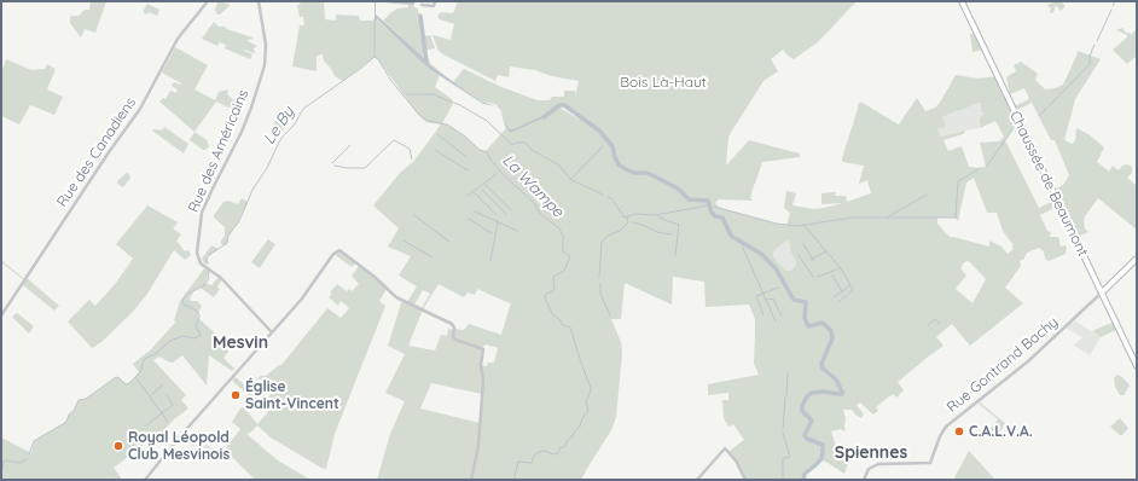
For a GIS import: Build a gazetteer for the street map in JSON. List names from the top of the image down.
{
  "streets": {
    "main road": ["Chaussée de Beaumont"],
    "street": ["Rue des Américains", "Rue des Canadiens", "Rue Gontrand Bachy"]
  },
  "crossings": [
    ["Chaussée de Beaumont", "Rue Gontrand Bachy"]
  ],
  "districts": ["Mesvin", "Spiennes"],
  "water": ["Le By", "La Wampe"],
  "parks": ["Bois Là-Haut"],
  "places": ["Église Saint-Vincent", "C.A.L.V.A.", "Royal Léopold Club Mesvinois"]
}
